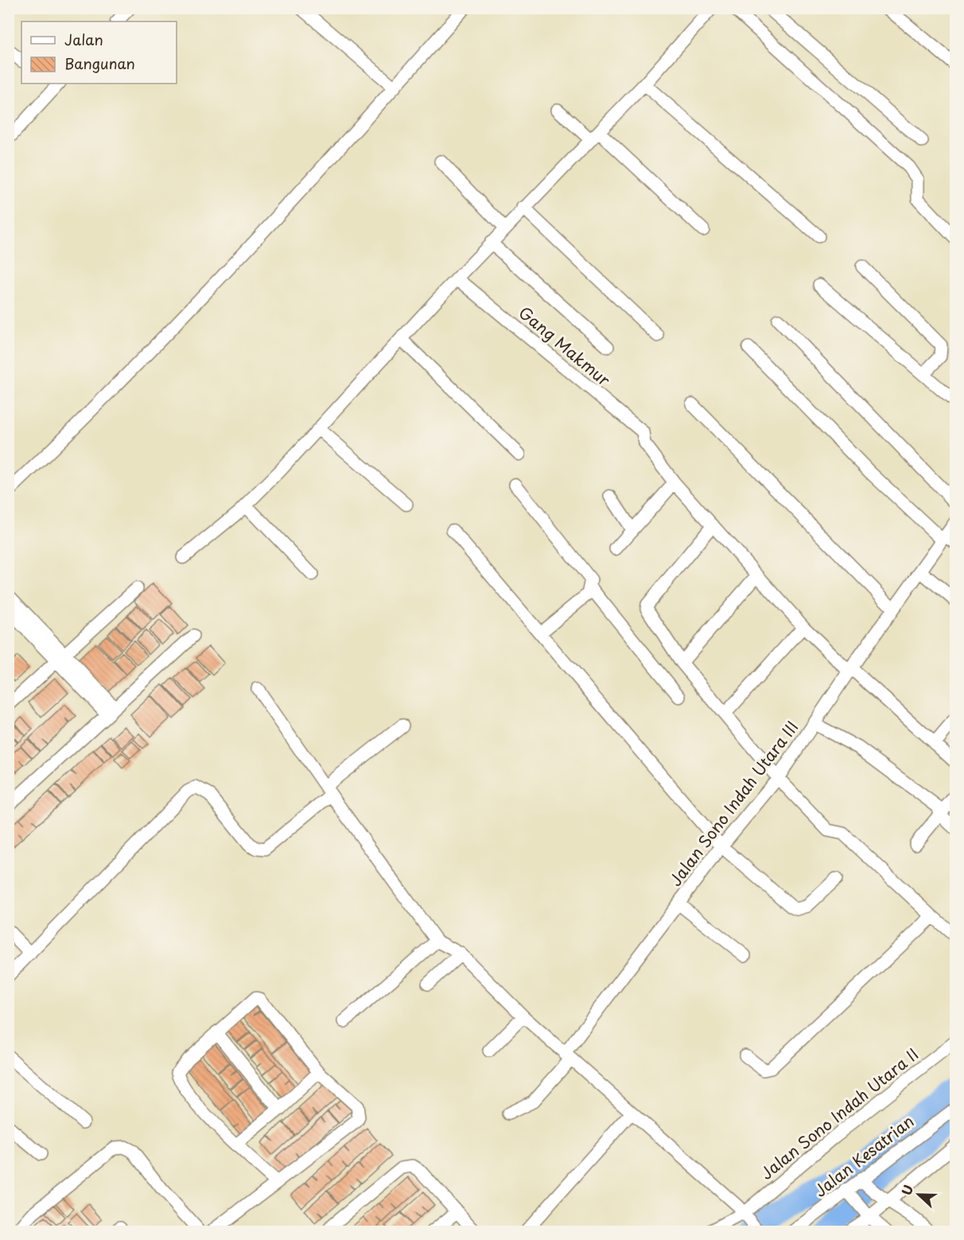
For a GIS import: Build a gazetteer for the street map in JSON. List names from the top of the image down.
{
  "streets": {
    "street": [
      "Gang Makmur",
      "Jalan Sono Indah Utara III",
      "Jalan Sono Indah Utara II",
      "Jalan Kesatrian"
    ]
  },
  "crossings": [
    ["Gang Makmur", "Jalan Sono Indah Utara III"]
  ],
  "legend": ["Jalan", "Bangunan"],
  "north": "left"
}
